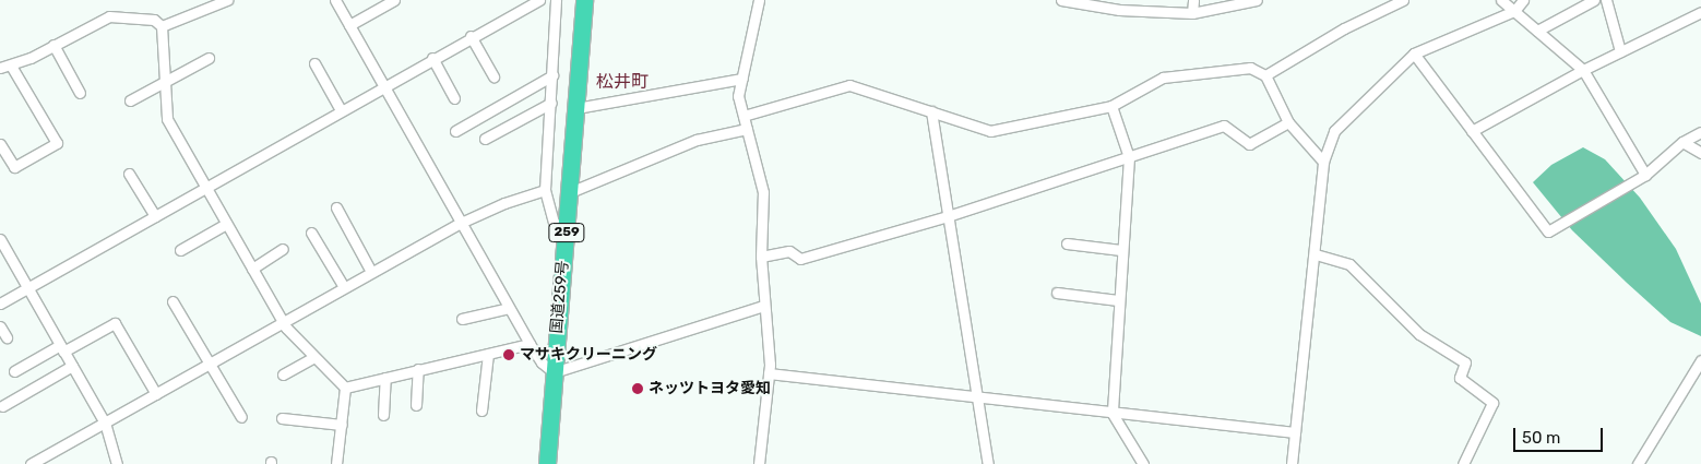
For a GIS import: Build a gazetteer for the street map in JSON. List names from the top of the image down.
{
  "streets": {
    "highway": ["259", "国道259号"]
  },
  "districts": ["松井町"],
  "places": ["マサキクリーニング", "ネッツトヨタ愛知"],
  "scale_bar": "50 m"
}
